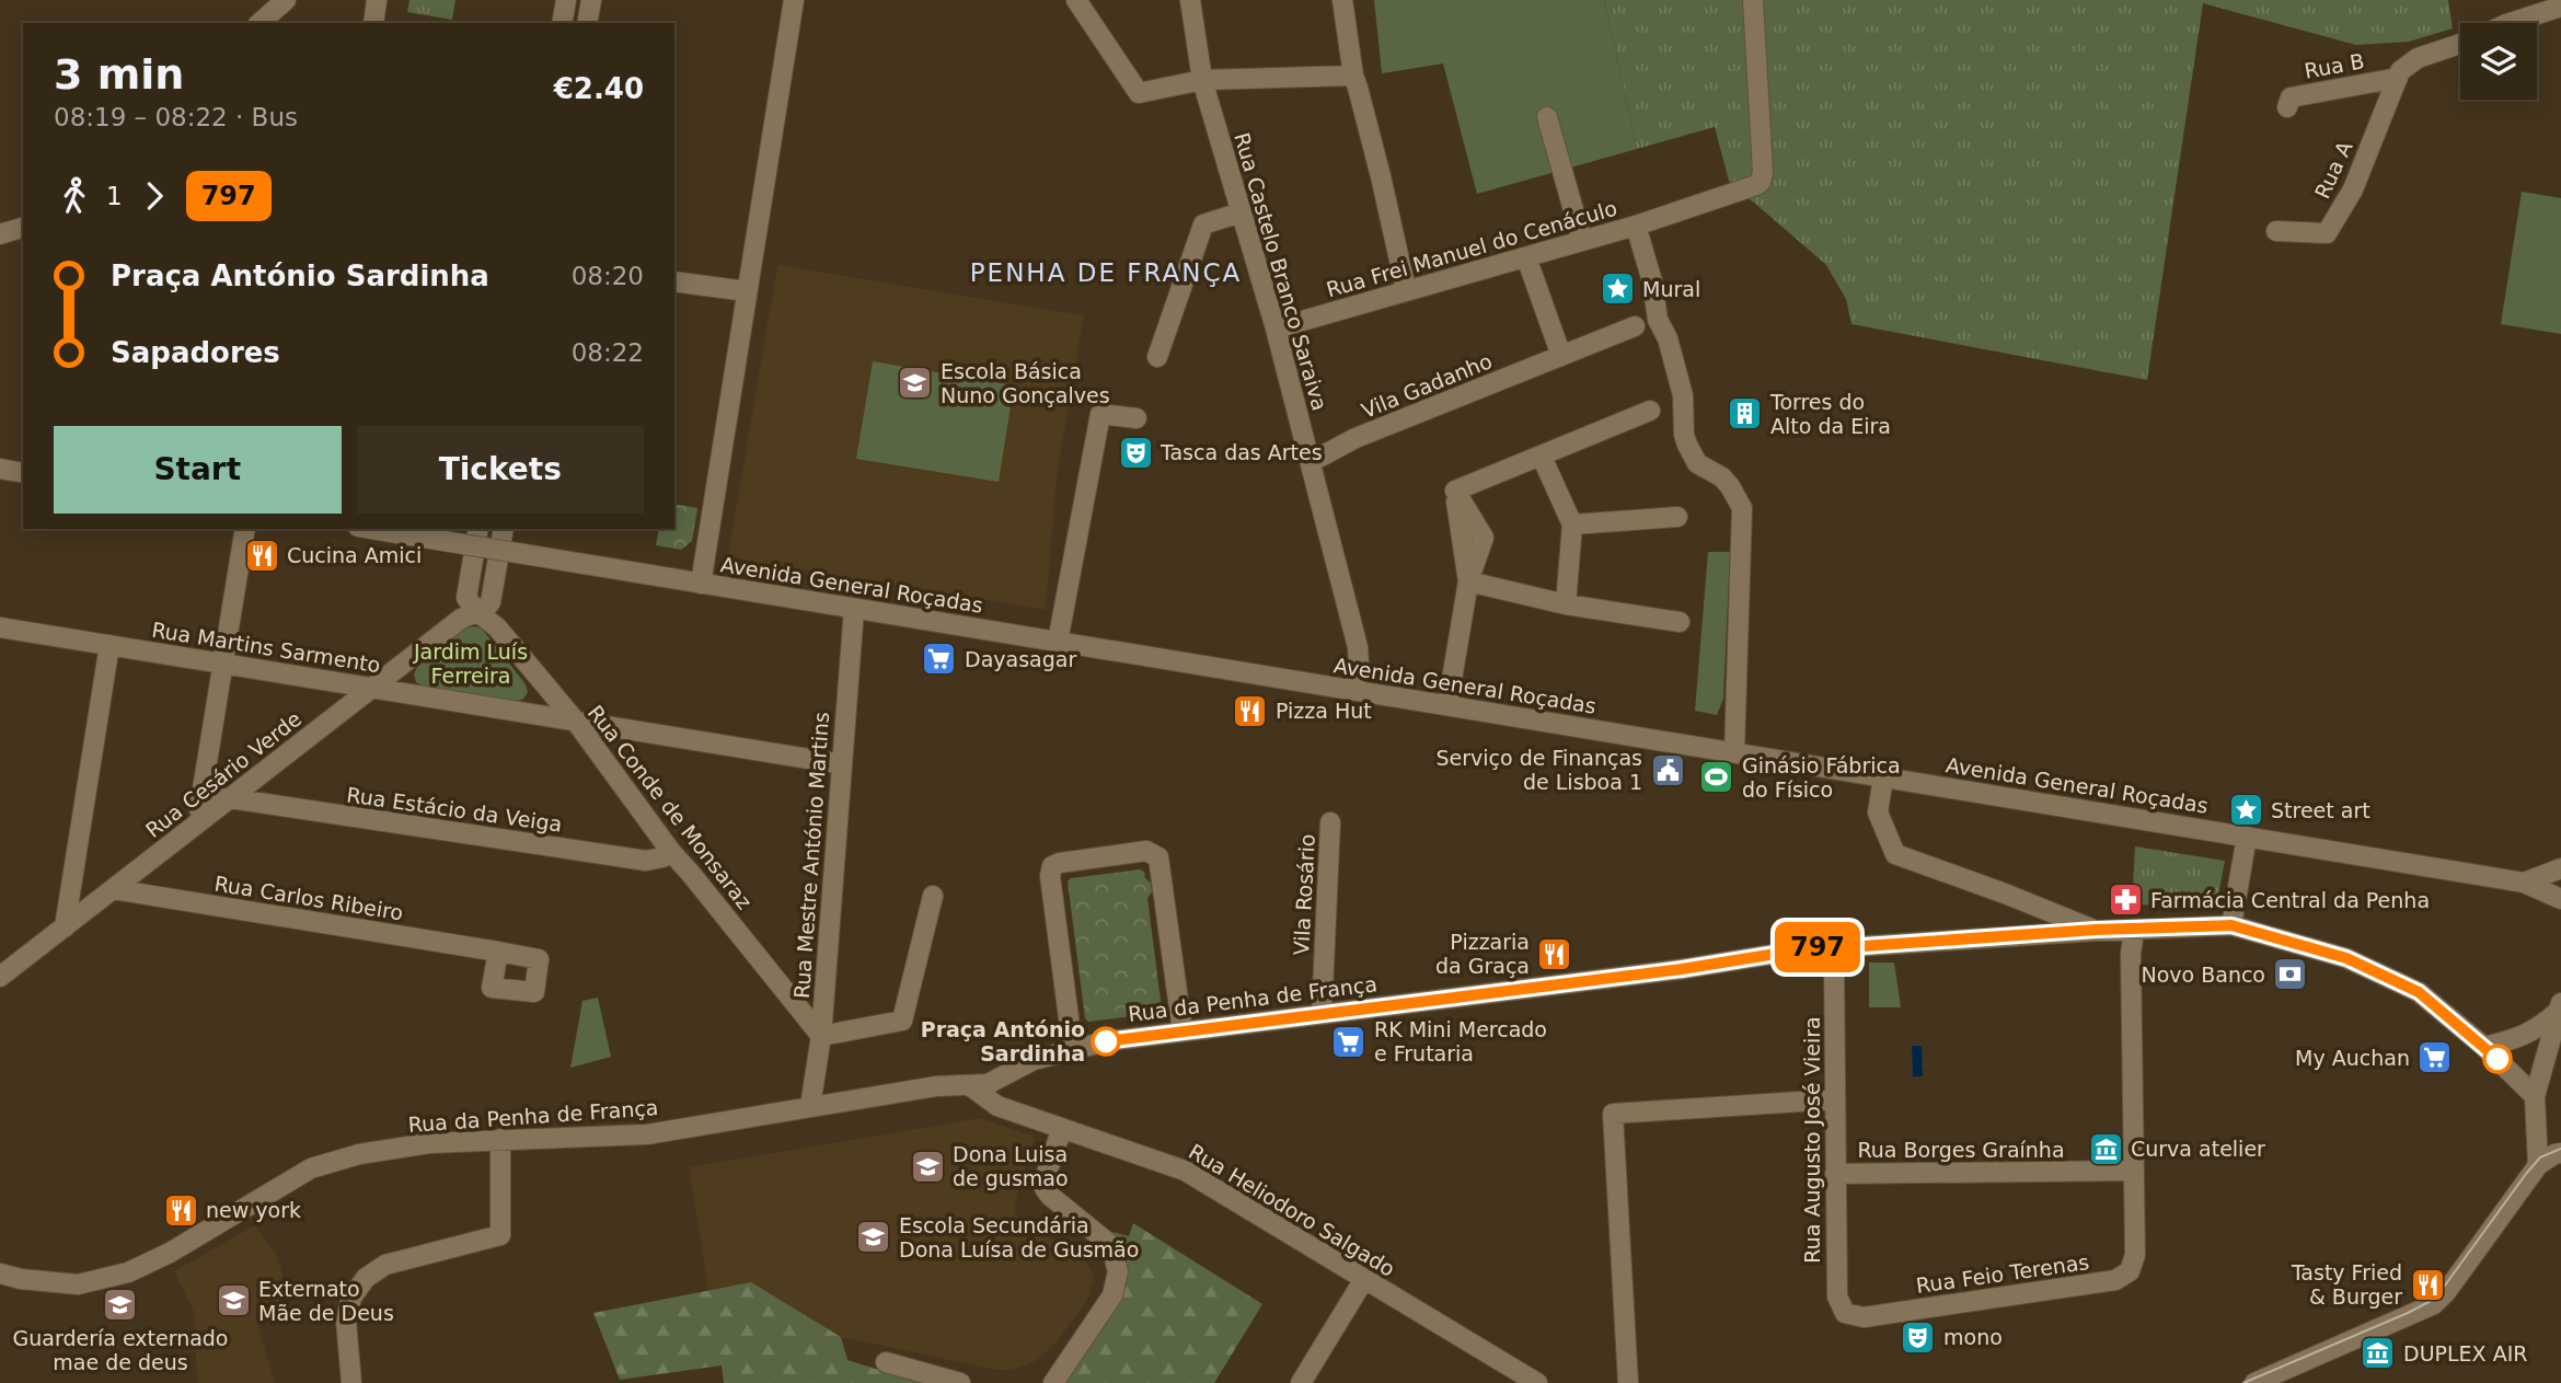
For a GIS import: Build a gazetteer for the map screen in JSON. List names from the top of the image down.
{
  "streets": {
    "street": [
      "Rua B",
      "Rua A",
      "Rua Frei Manuel do Cenáculo",
      "Rua Castelo Branco Saraiva",
      "Vila Gadanho",
      "Avenida General Roçadas",
      "Rua Martins Sarmento",
      "Rua Cesário Verde",
      "Rua Conde de Monsaraz",
      "Rua Estácio da Veiga",
      "Rua Mestre António Martins",
      "Vila Rosário",
      "Rua Carlos Ribeiro",
      "Rua da Penha de França",
      "Rua Augusto José Vieira",
      "Rua Borges Graínha",
      "Rua Heliodoro Salgado",
      "Rua Feio Terenas"
    ]
  },
  "crossings": [
    ["Rua B", "Rua A"],
    ["Rua Frei Manuel do Cenáculo", "Rua Castelo Branco Saraiva"],
    ["Rua Frei Manuel do Cenáculo", "Avenida General Roçadas"],
    ["Rua Castelo Branco Saraiva", "Vila Gadanho"],
    ["Rua Castelo Branco Saraiva", "Avenida General Roçadas"],
    ["Avenida General Roçadas", "Rua Mestre António Martins"],
    ["Rua Martins Sarmento", "Rua Cesário Verde"],
    ["Rua Martins Sarmento", "Rua Conde de Monsaraz"],
    ["Rua Martins Sarmento", "Rua Mestre António Martins"],
    ["Rua Cesário Verde", "Rua Conde de Monsaraz"],
    ["Rua Cesário Verde", "Rua Estácio da Veiga"],
    ["Rua Cesário Verde", "Rua Carlos Ribeiro"],
    ["Rua Conde de Monsaraz", "Rua Estácio da Veiga"],
    ["Rua Conde de Monsaraz", "Rua Mestre António Martins"],
    ["Rua Mestre António Martins", "Rua da Penha de França"],
    ["Vila Rosário", "Rua da Penha de França"],
    ["Rua da Penha de França", "Rua Augusto José Vieira"],
    ["Rua da Penha de França", "Rua Heliodoro Salgado"],
    ["Rua Augusto José Vieira", "Rua Borges Graínha"],
    ["Rua Augusto José Vieira", "Rua Feio Terenas"],
    ["Rua Borges Graínha", "Rua Feio Terenas"]
  ],
  "districts": ["PENHA DE FRANÇA"],
  "parks": ["Jardim Luís Ferreira"],
  "places": {
    "place": ["Mural", "Street art"],
    "school or university": [
      "Escola Básica Nuno Gonçalves",
      "Dona Luisa de gusmao",
      "Escola Secundária Dona Luísa de Gusmão",
      "Externato Mãe de Deus",
      "Guardería externado mae de deus"
    ],
    "building": ["Torres do Alto da Eira"],
    "theatre": ["Tasca das Artes", "mono"],
    "restaurant": [
      "Cucina Amici",
      "Pizza Hut",
      "Pizzaria da Graça",
      "new york",
      "Tasty Fried & Burger"
    ],
    "supermarket": ["Dayasagar", "RK Mini Mercado e Frutaria", "My Auchan"],
    "public building": ["Serviço de Finanças de Lisboa 1"],
    "sports": ["Ginásio Fábrica do Físico"],
    "pharmacy": ["Farmácia Central da Penha"],
    "bank": ["Novo Banco"],
    "other": ["Praça António Sardinha"],
    "museum": ["Curva atelier", "DUPLEX AIR"]
  },
  "lines": ["bus line 797"],
  "page": {
    "on_map": "797",
    "heading": ["3 min", "08:19 – 08:22 · Bus", "€2.40"],
    "legs": ["1", "797"],
    "list": [
      {
        "name": "Praça António Sardinha",
        "value": "08:20"
      },
      {
        "name": "Sapadores",
        "value": "08:22"
      }
    ],
    "buttons": ["Start", "Tickets"]
  }
}
